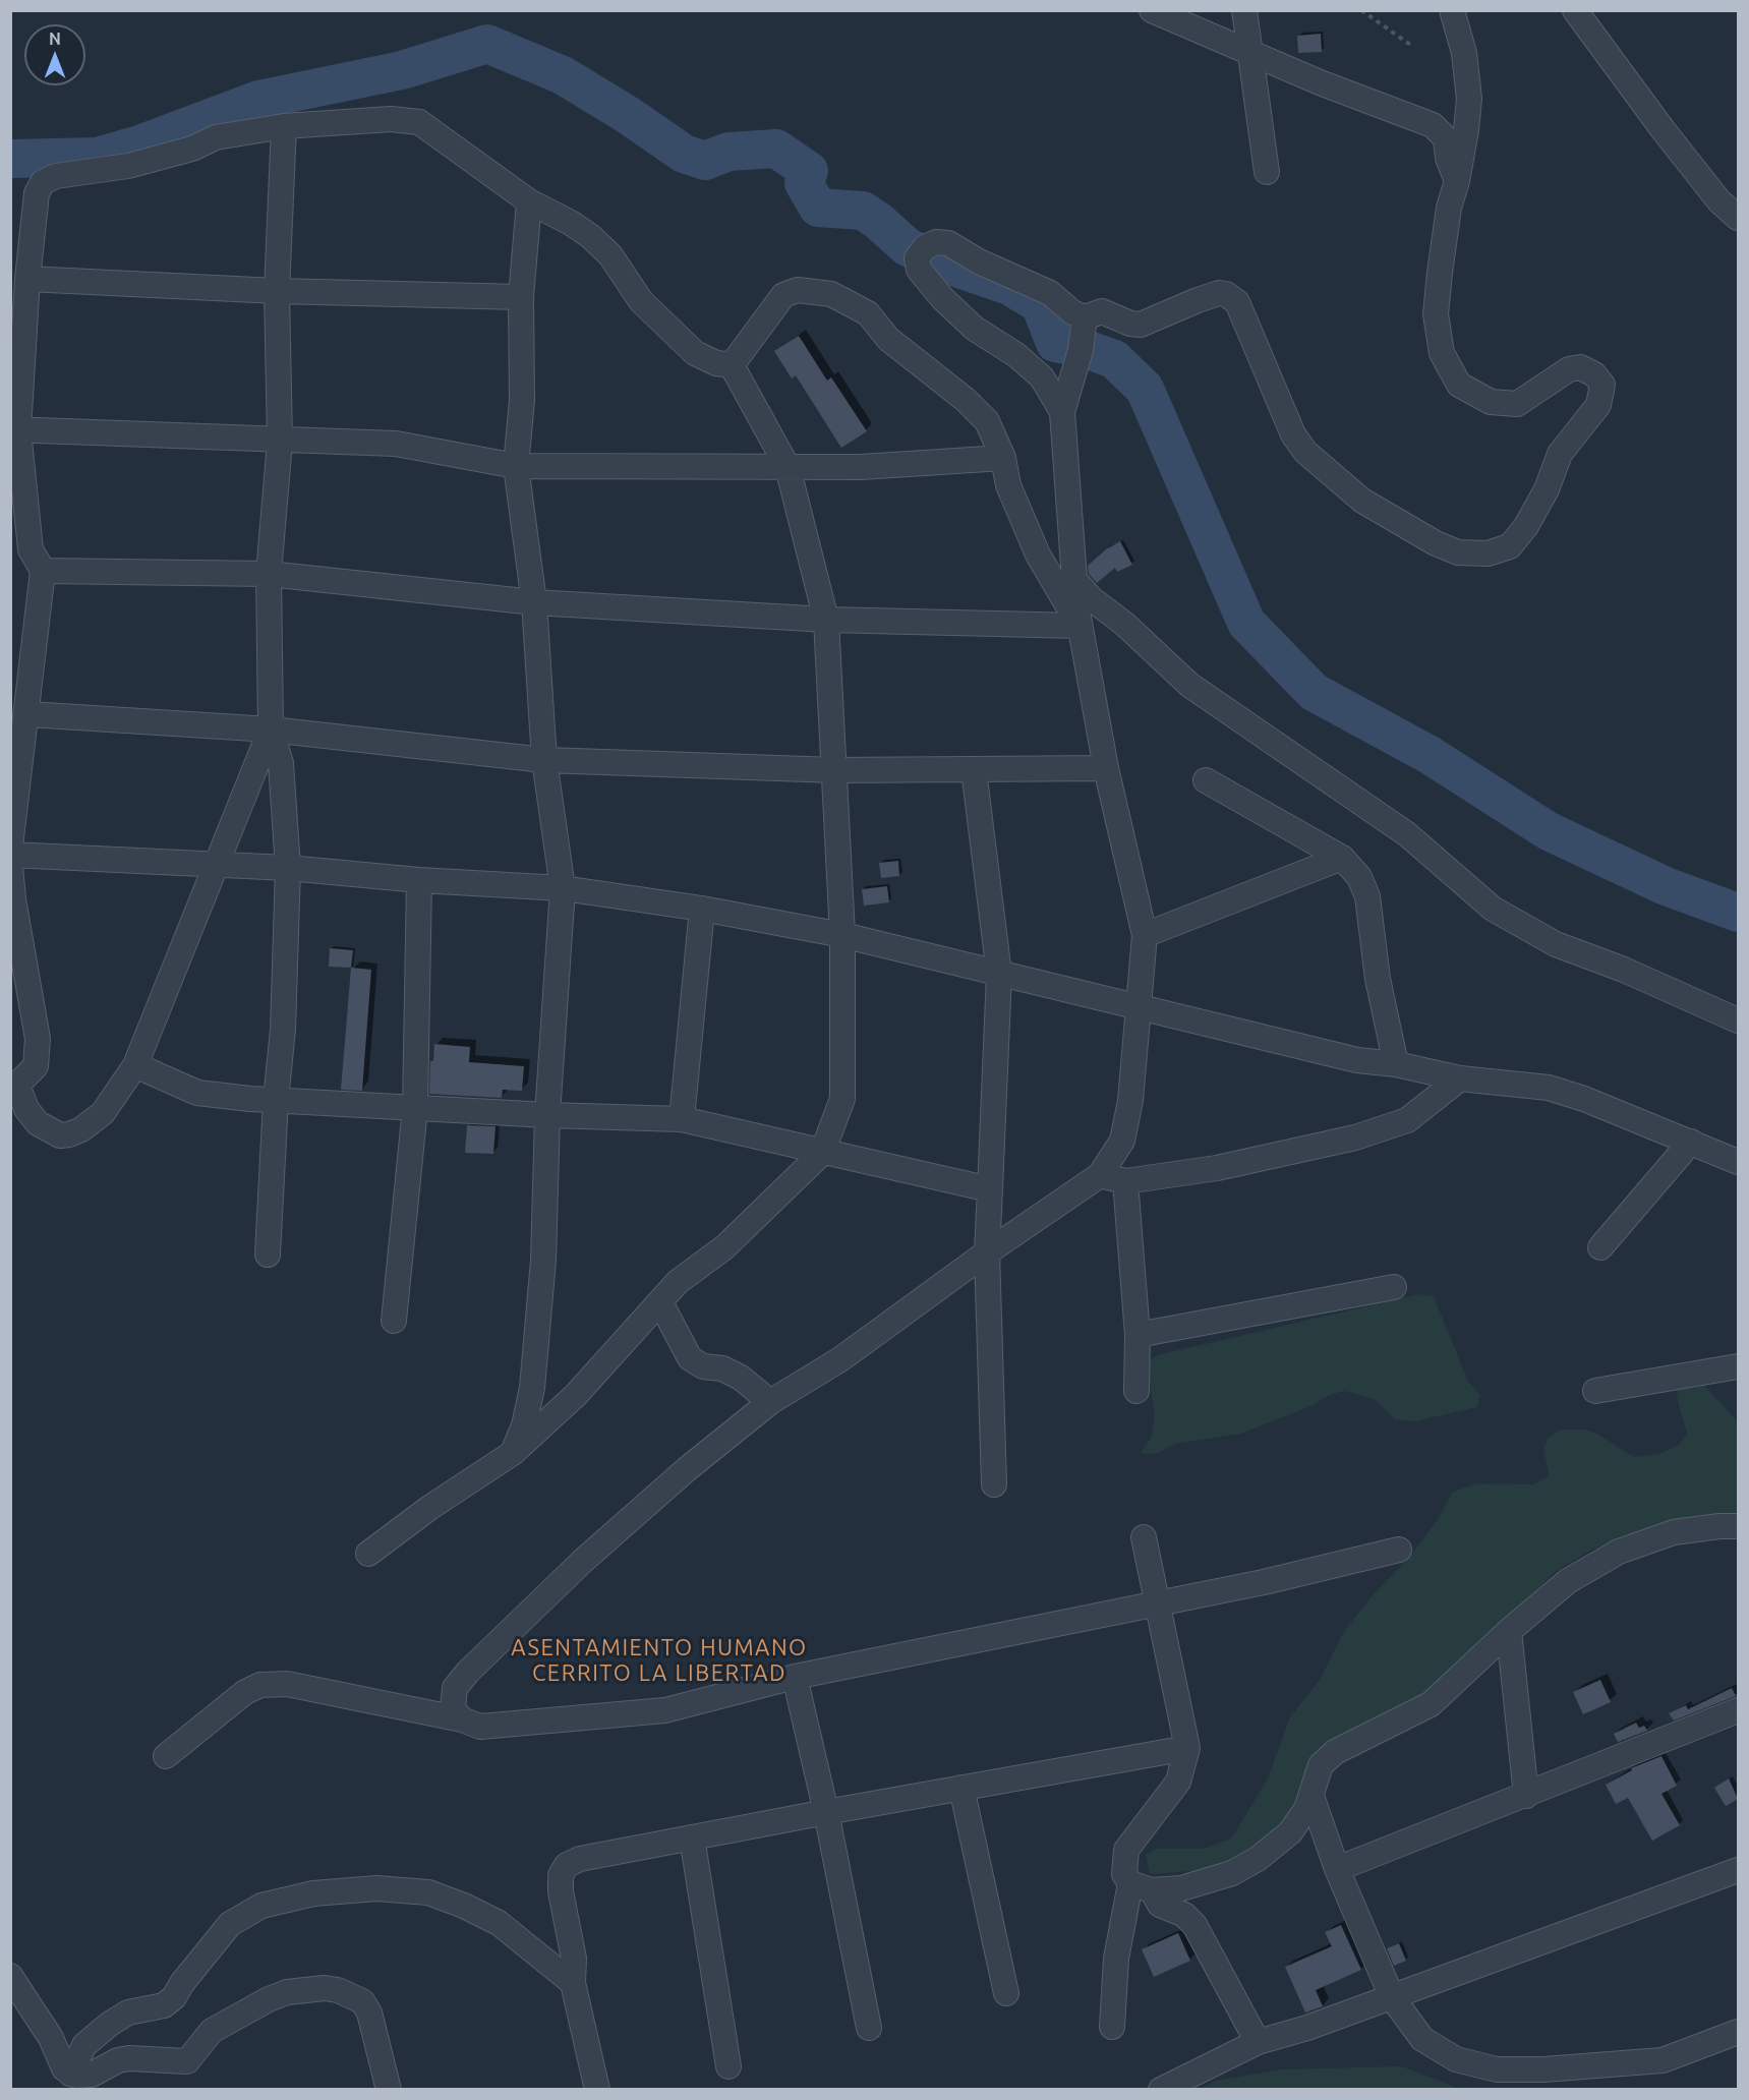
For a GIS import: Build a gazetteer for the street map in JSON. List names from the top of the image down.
{
  "districts": ["ASENTAMIENTO HUMANO CERRITO LA LIBERTAD"],
  "north": "top"
}
